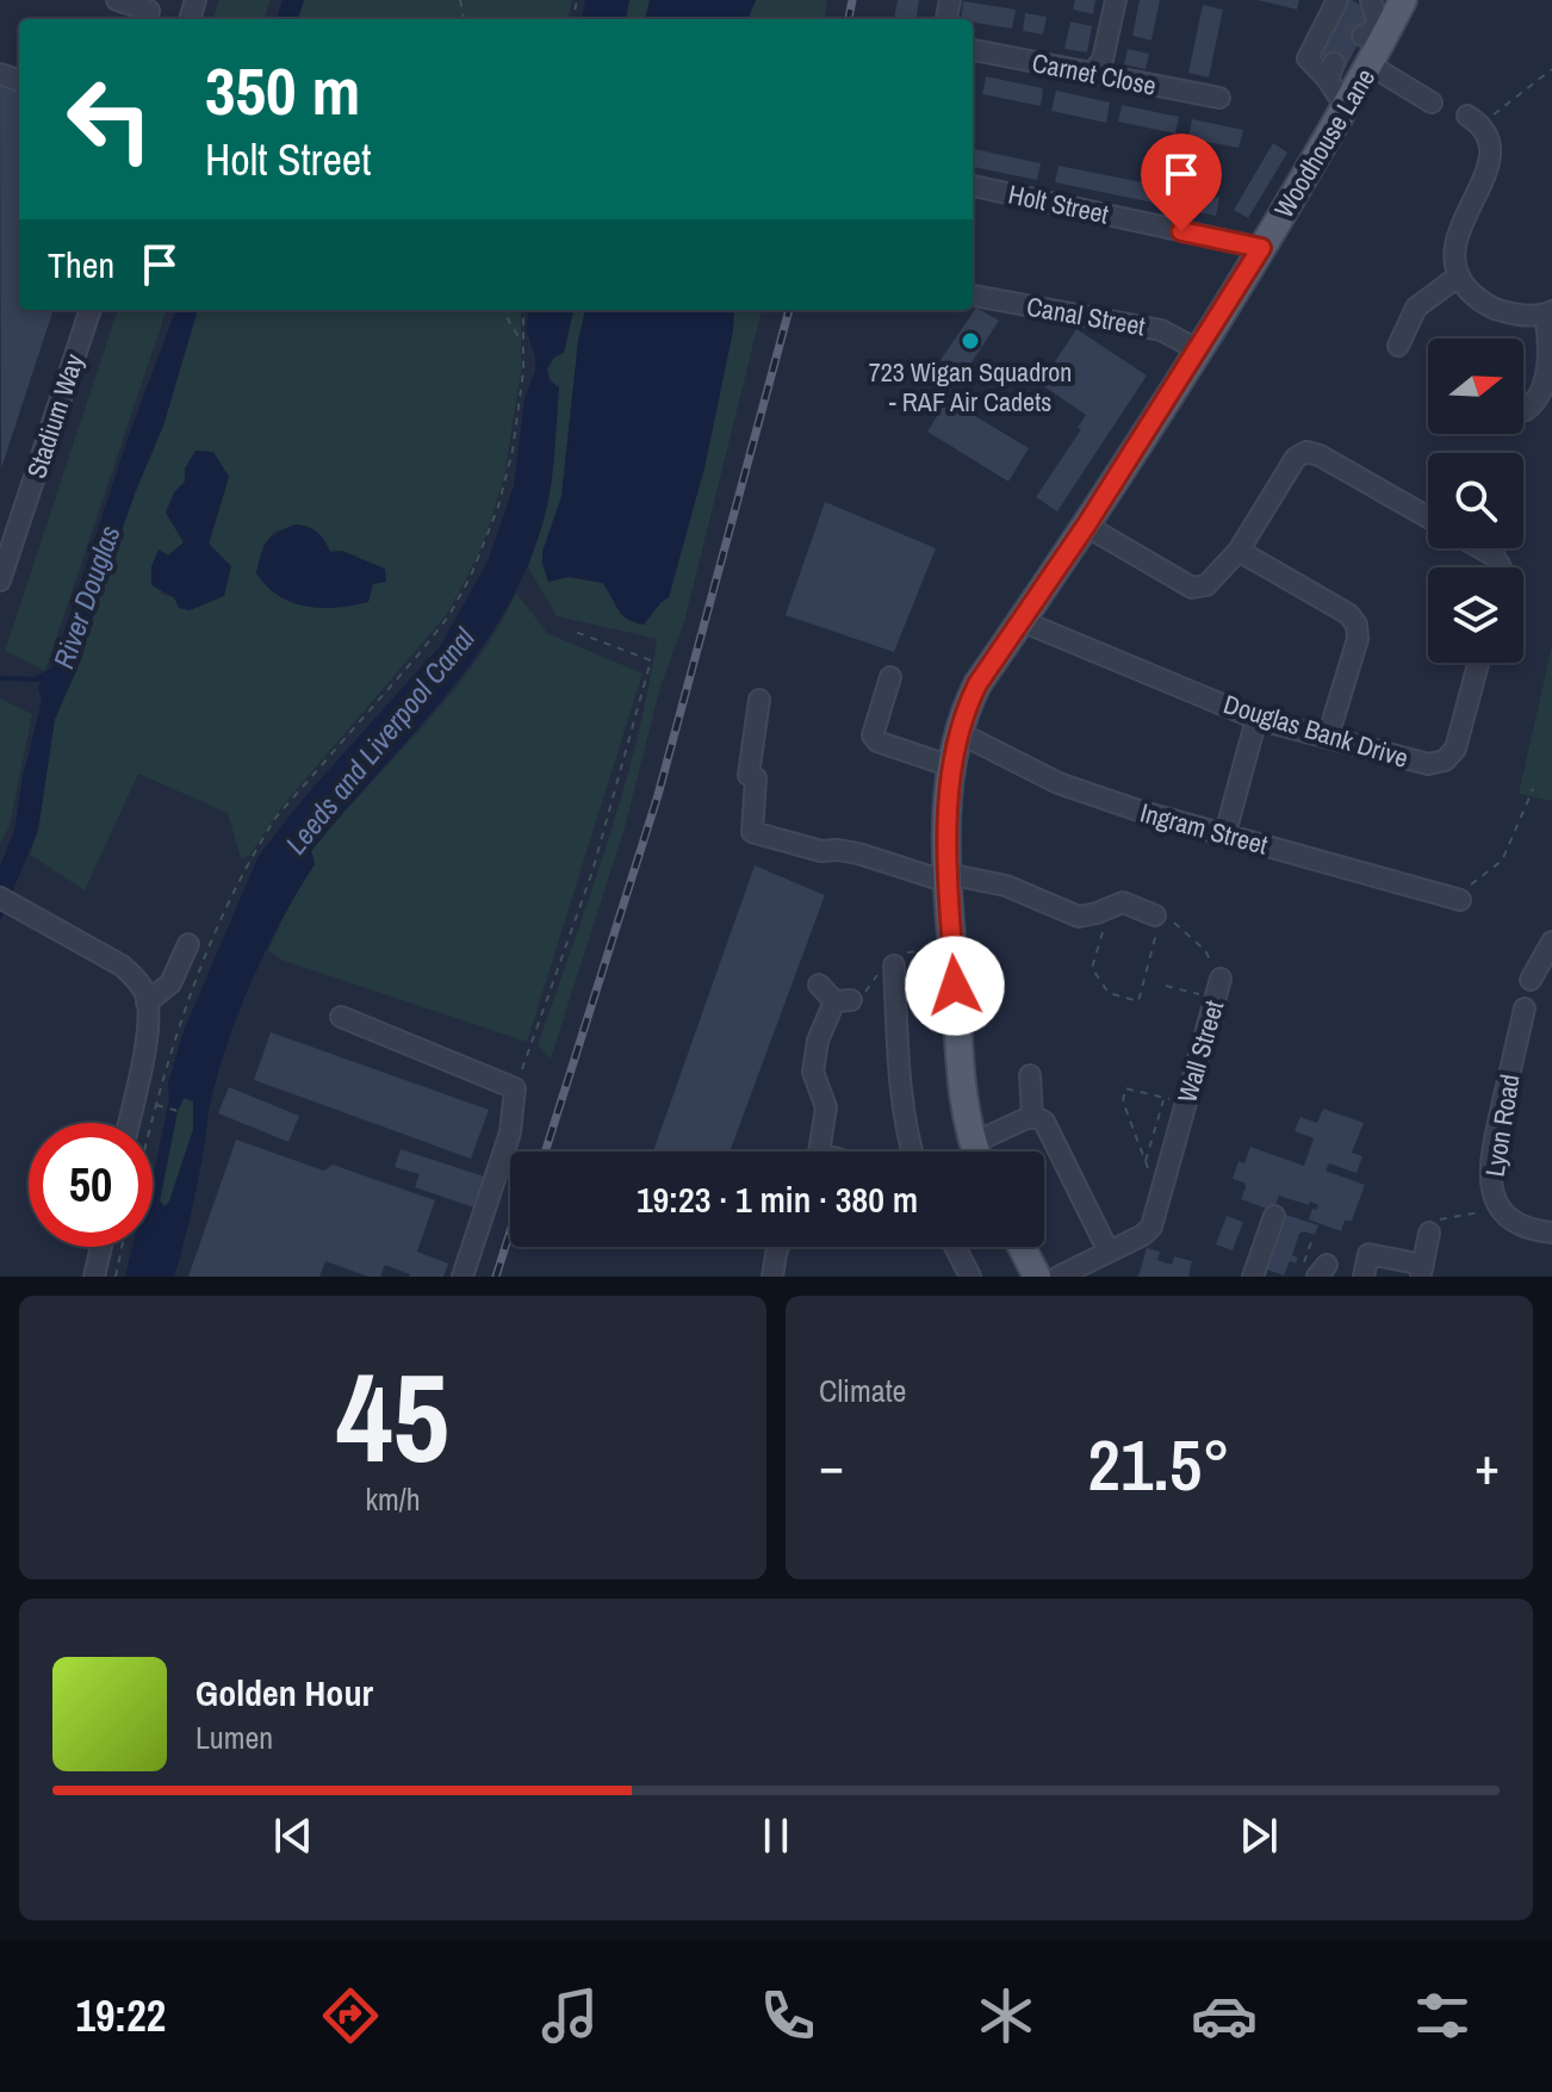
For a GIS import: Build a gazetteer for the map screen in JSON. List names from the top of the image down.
{
  "streets": {
    "main road": ["Woodhouse Lane"],
    "street": [
      "Carnet Close",
      "Holt Street",
      "Canal Street",
      "Stadium Way",
      "Douglas Bank Drive",
      "Ingram Street",
      "Wall Street",
      "Lyon Road"
    ]
  },
  "crossings": [
    ["Woodhouse Lane", "Holt Street"],
    ["Woodhouse Lane", "Canal Street"],
    ["Woodhouse Lane", "Douglas Bank Drive"],
    ["Woodhouse Lane", "Ingram Street"]
  ],
  "water": ["River Douglas", "Leeds and Liverpool Canal"],
  "places": ["723 Wigan Squadron - RAF Air Cadets"],
  "north": "right",
  "page": {
    "turn": ["350 m", "Holt Street"],
    "then": "Then",
    "limit": "50",
    "trip": "19:23 · 1 min · 380 m",
    "tile": [
      ["45", "km/h"],
      "Climate"
    ],
    "heat": ["−", "21.5°", "+"],
    "song": ["Golden Hour", "Lumen"],
    "tabs": "19:22"
  }
}
